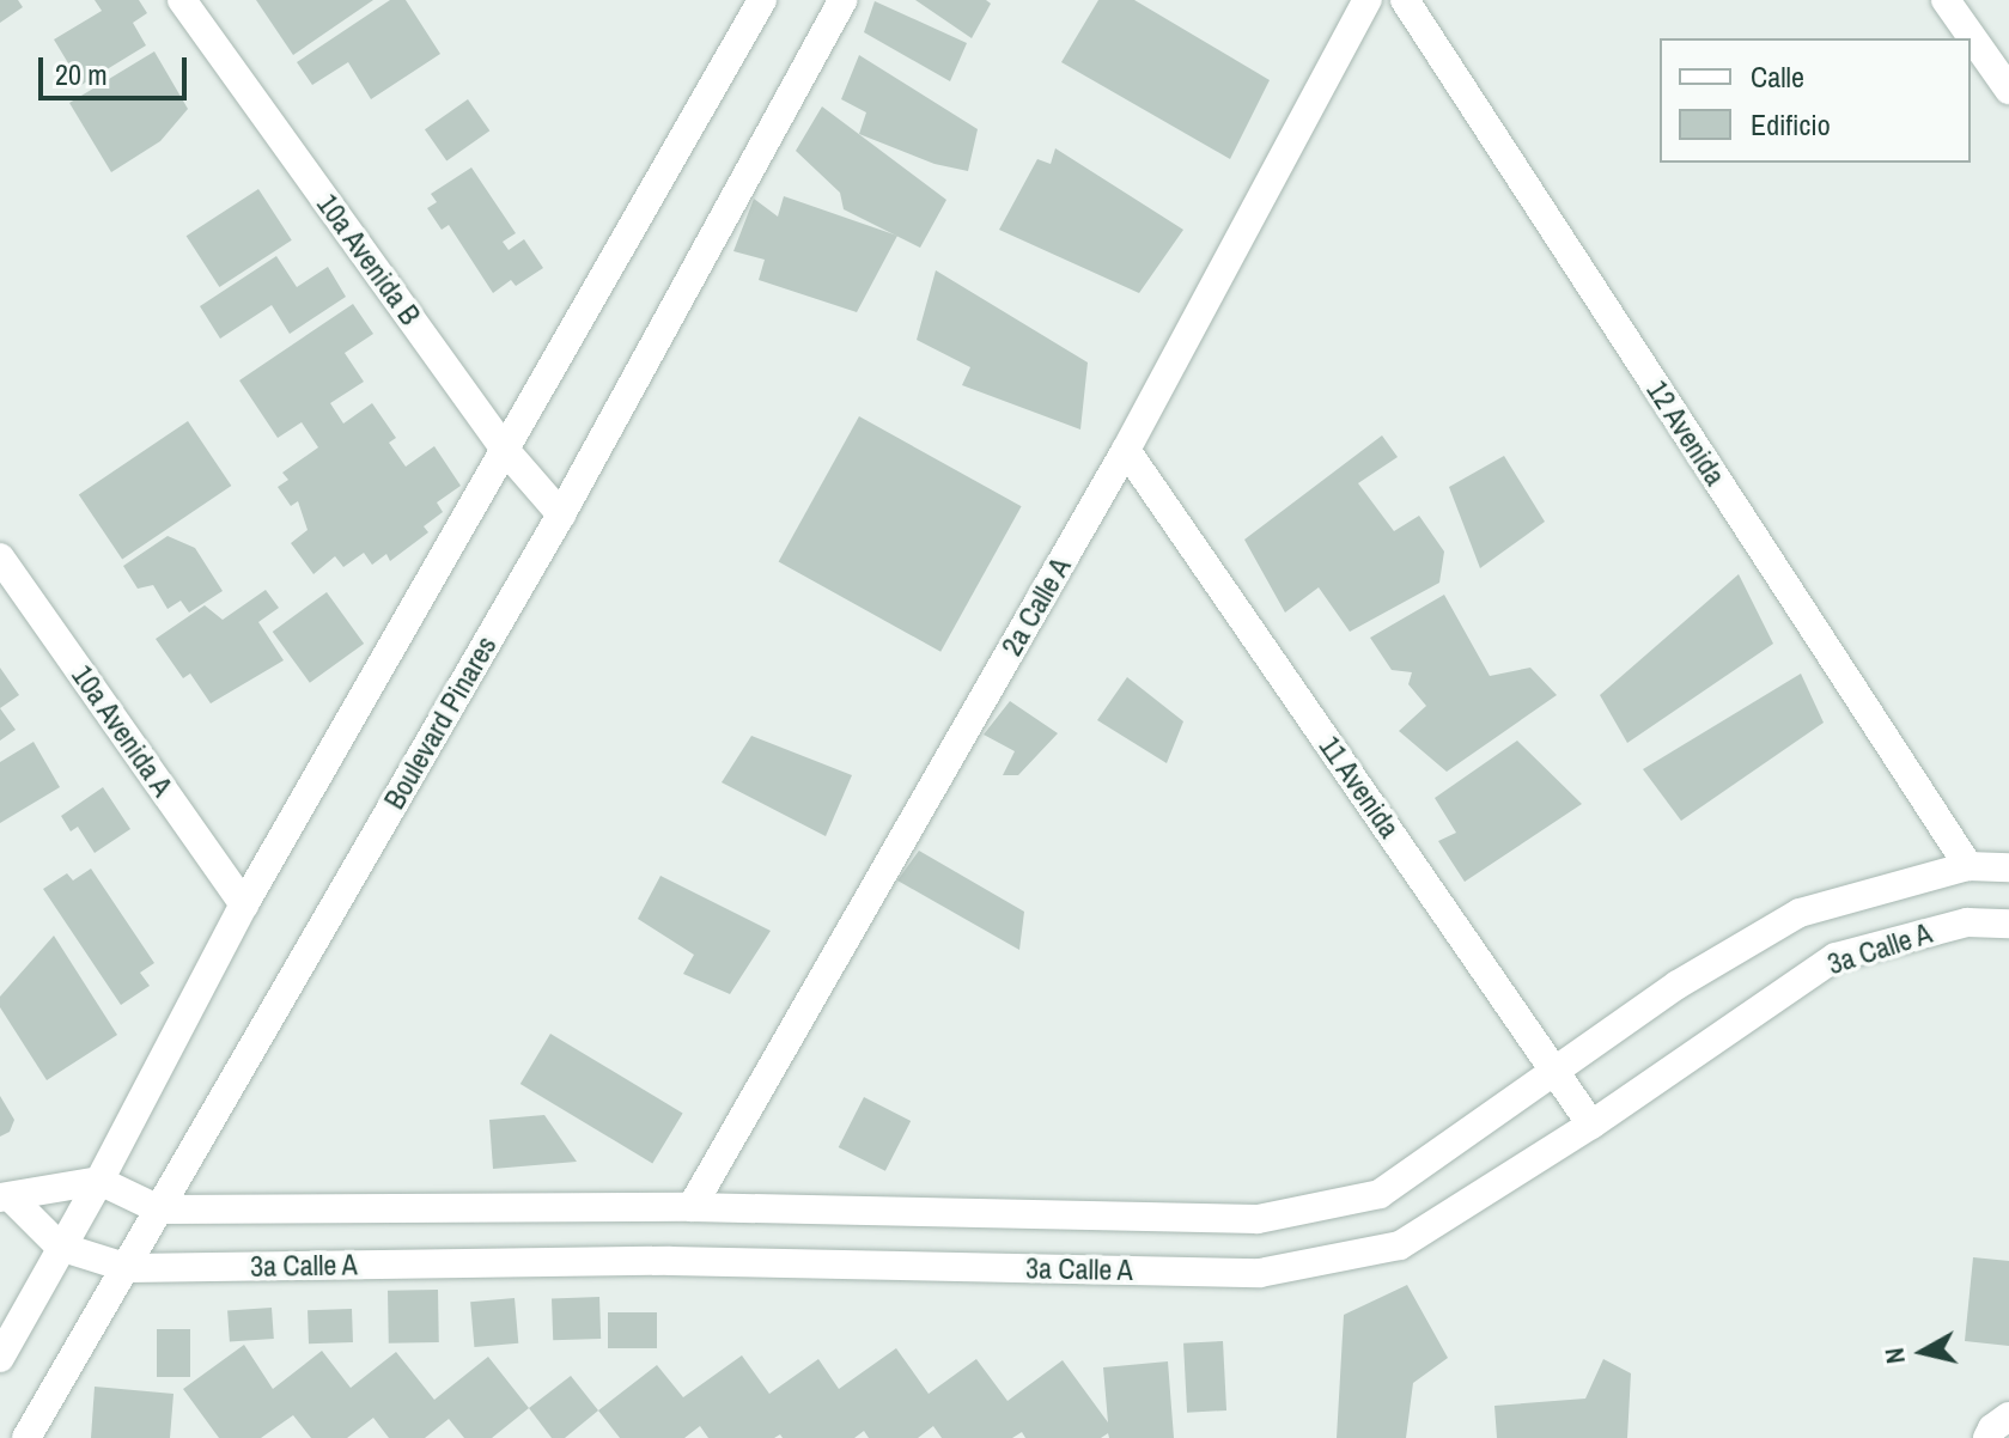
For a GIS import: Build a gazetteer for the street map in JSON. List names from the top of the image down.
{
  "streets": {
    "street": [
      "10a Avenida B",
      "12 Avenida",
      "2a Calle A",
      "Boulevard Pinares",
      "10a Avenida A",
      "11 Avenida",
      "3a Calle A"
    ]
  },
  "crossings": [
    ["10a Avenida B", "Boulevard Pinares"],
    ["12 Avenida", "3a Calle A"],
    ["2a Calle A", "11 Avenida"],
    ["2a Calle A", "3a Calle A"],
    ["Boulevard Pinares", "3a Calle A"],
    ["11 Avenida", "3a Calle A"]
  ],
  "legend": ["Calle", "Edificio"],
  "scale_bar": "20 m",
  "north": "left"
}
